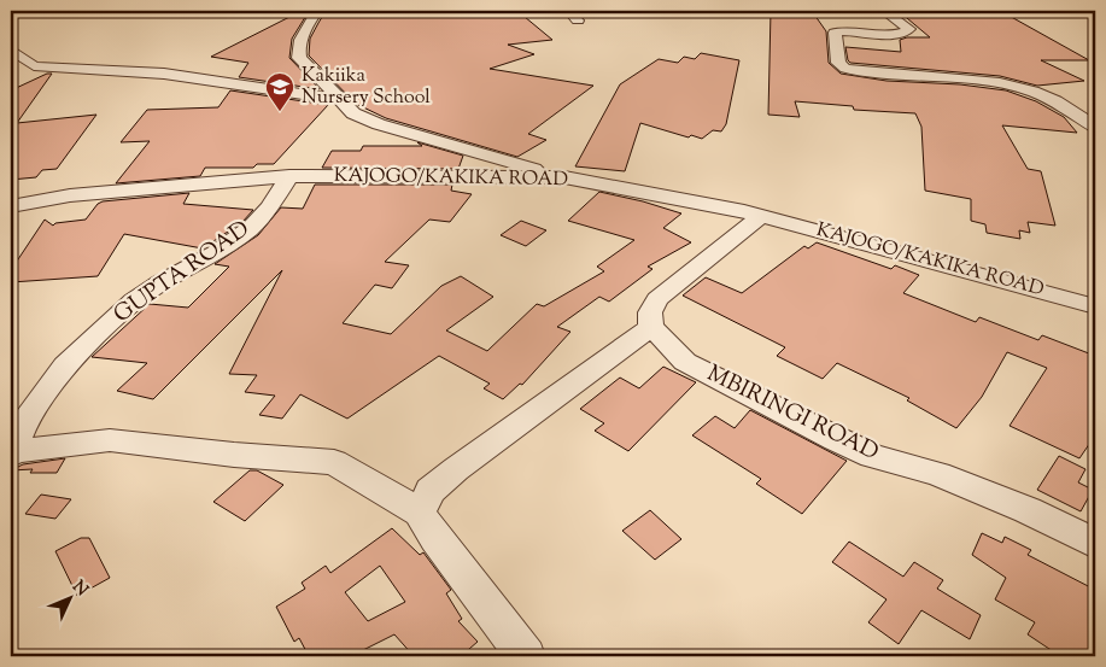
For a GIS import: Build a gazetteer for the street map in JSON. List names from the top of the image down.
{
  "streets": {
    "street": ["KAJOGO/KAKIKA ROAD", "GUPTA ROAD", "MBIRINGI ROAD"]
  },
  "crossings": [
    ["KAJOGO/KAKIKA ROAD", "GUPTA ROAD"]
  ],
  "places": {
    "school or university": ["Kakiika Nursery School"]
  },
  "north": "top right"
}
